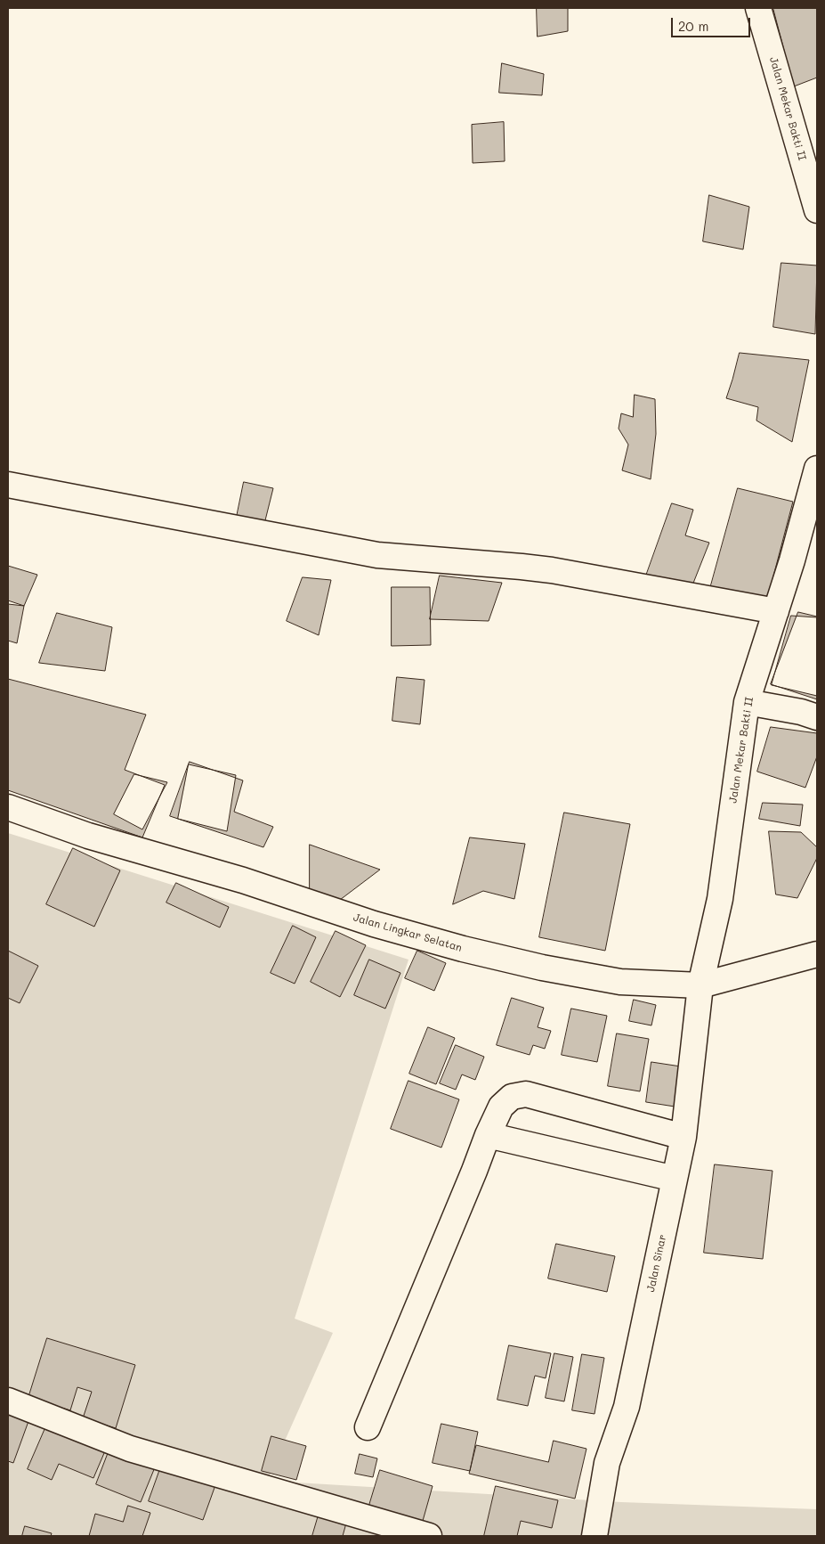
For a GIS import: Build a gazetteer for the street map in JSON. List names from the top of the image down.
{
  "streets": {
    "street": ["Jalan Mekar Bakti II", "Jalan Lingkar Selatan", "Jalan Sinar"]
  },
  "crossings": [
    ["Jalan Mekar Bakti II", "Jalan Lingkar Selatan"],
    ["Jalan Mekar Bakti II", "Jalan Sinar"],
    ["Jalan Lingkar Selatan", "Jalan Sinar"]
  ],
  "scale_bar": "20 m"
}
